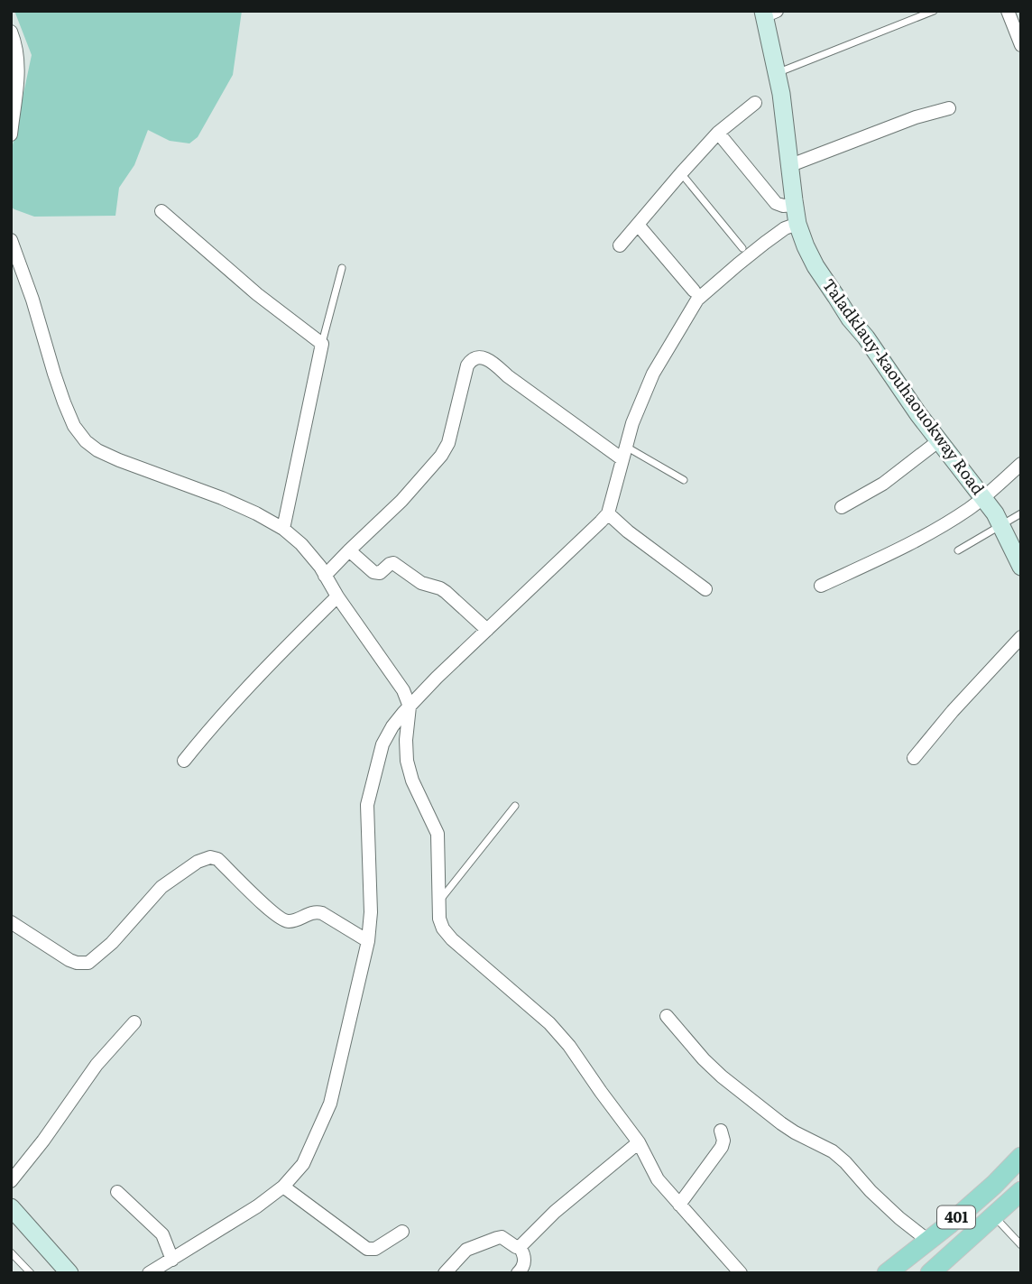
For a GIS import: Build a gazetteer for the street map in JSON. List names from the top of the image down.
{
  "streets": {
    "main road": ["401"],
    "street": ["Taladklauy-kaouhaouokway Road"]
  }
}
